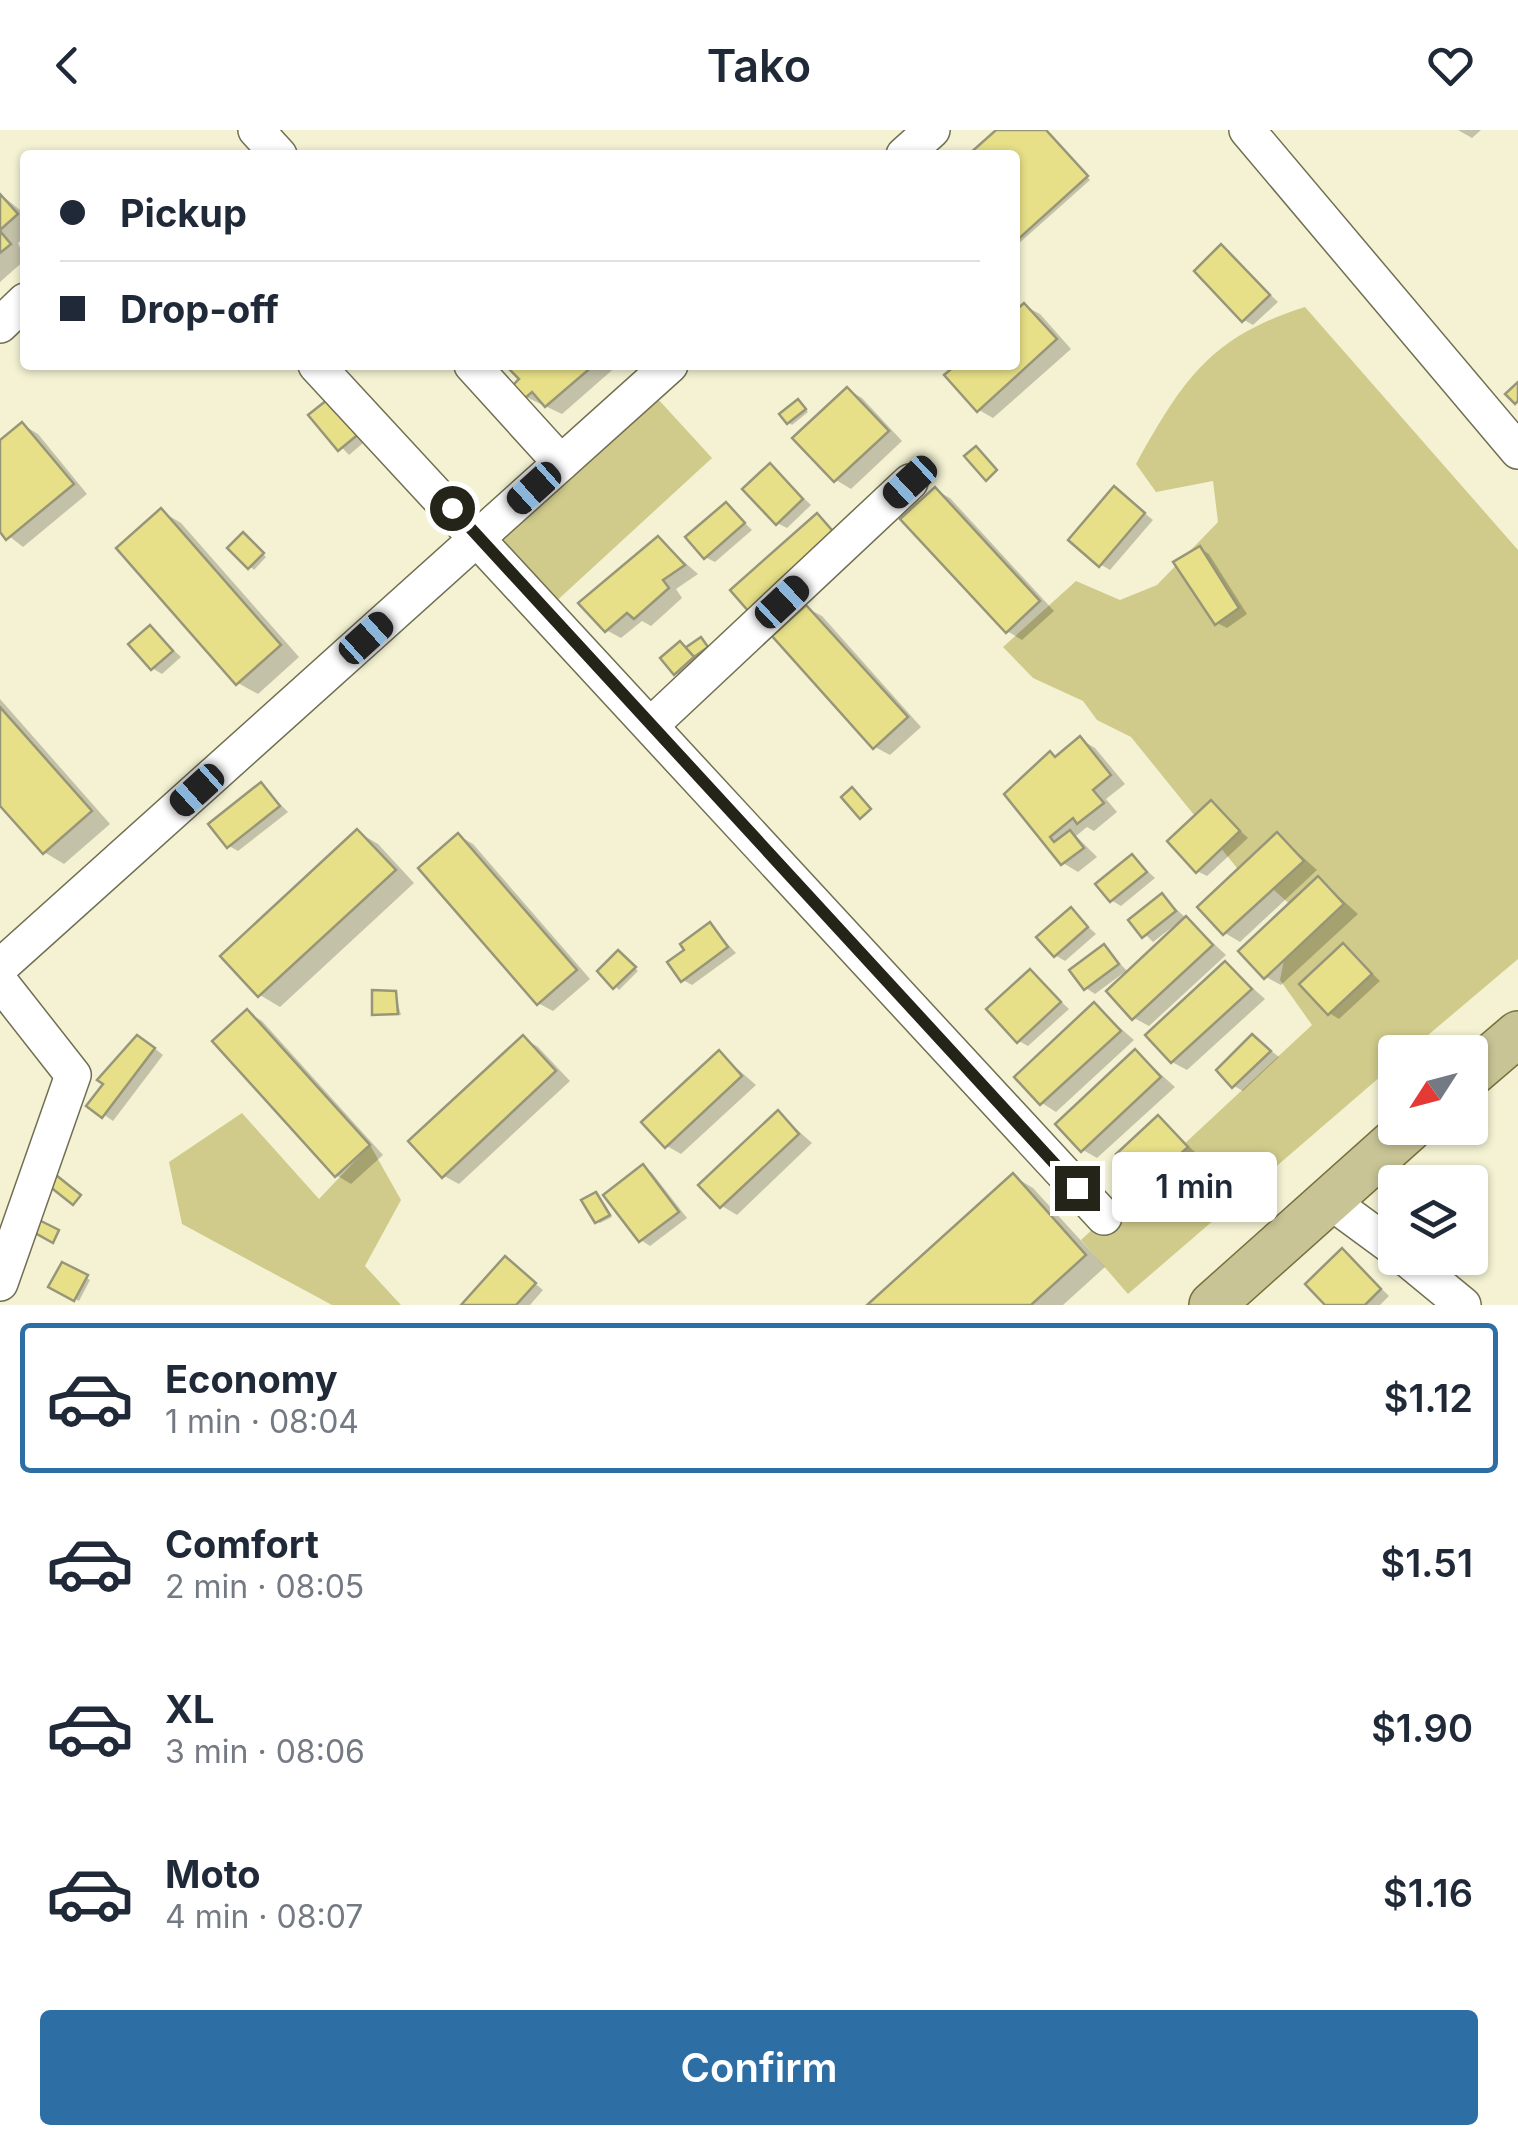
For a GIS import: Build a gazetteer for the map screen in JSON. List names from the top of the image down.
{
  "north": "bottom left",
  "page": {
    "header": "Tako",
    "banner": ["Pickup", "Drop-off"],
    "bubble": "1 min",
    "list": [
      {
        "name": "Economy",
        "note": "1 min · 08:04",
        "value": "$1.12"
      },
      {
        "name": "Comfort",
        "note": "2 min · 08:05",
        "value": "$1.51"
      },
      {
        "name": "XL",
        "note": "3 min · 08:06",
        "value": "$1.90"
      },
      {
        "name": "Moto",
        "note": "4 min · 08:07",
        "value": "$1.16"
      }
    ],
    "buttons": "Confirm"
  }
}
